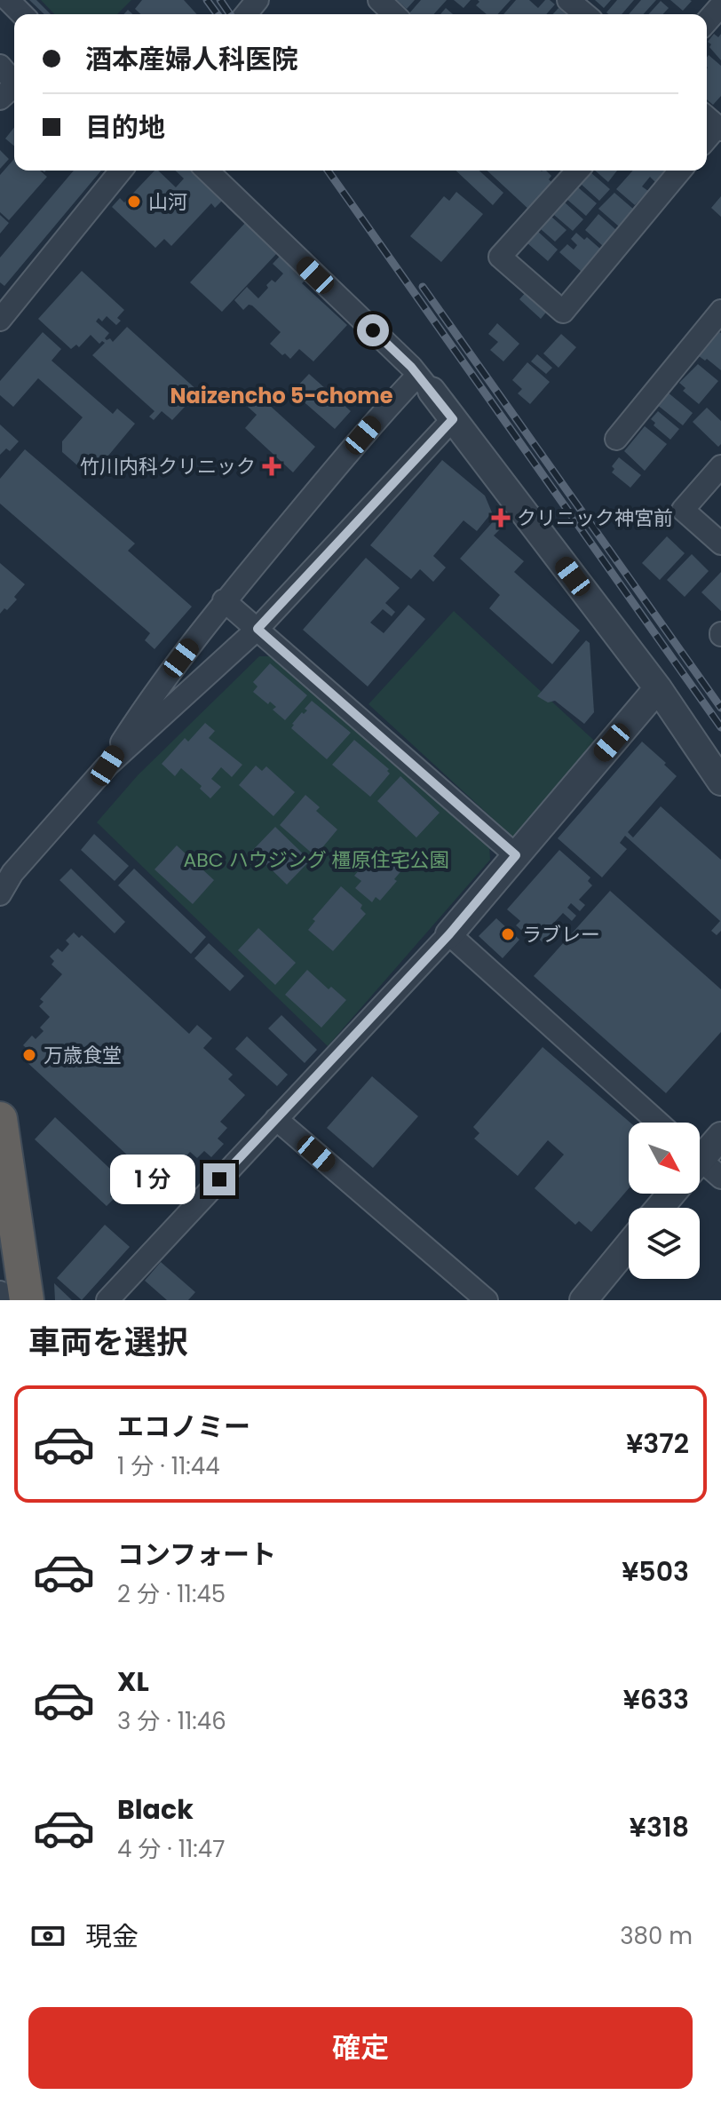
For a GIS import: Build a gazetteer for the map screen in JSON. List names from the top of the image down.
{
  "districts": ["Naizencho 5-chome"],
  "parks": ["ABC ハウジング 橿原住宅公園"],
  "places": {
    "other": ["山河", "ラブレー", "万歳食堂"],
    "health": ["竹川内科クリニック", "クリニック神宮前"]
  },
  "north": "bottom right",
  "page": {
    "banner": ["酒本産婦人科医院", "目的地"],
    "bubble": "1 分",
    "heading": "車両を選択",
    "list": [
      {
        "name": "エコノミー",
        "note": "1 分 · 11:44",
        "value": "¥372"
      },
      {
        "name": "コンフォート",
        "note": "2 分 · 11:45",
        "value": "¥503"
      },
      {
        "name": "XL",
        "note": "3 分 · 11:46",
        "value": "¥633"
      },
      {
        "name": "Black",
        "note": "4 分 · 11:47",
        "value": "¥318"
      }
    ],
    "pay": ["現金", "380 m"],
    "buttons": "確定"
  }
}
